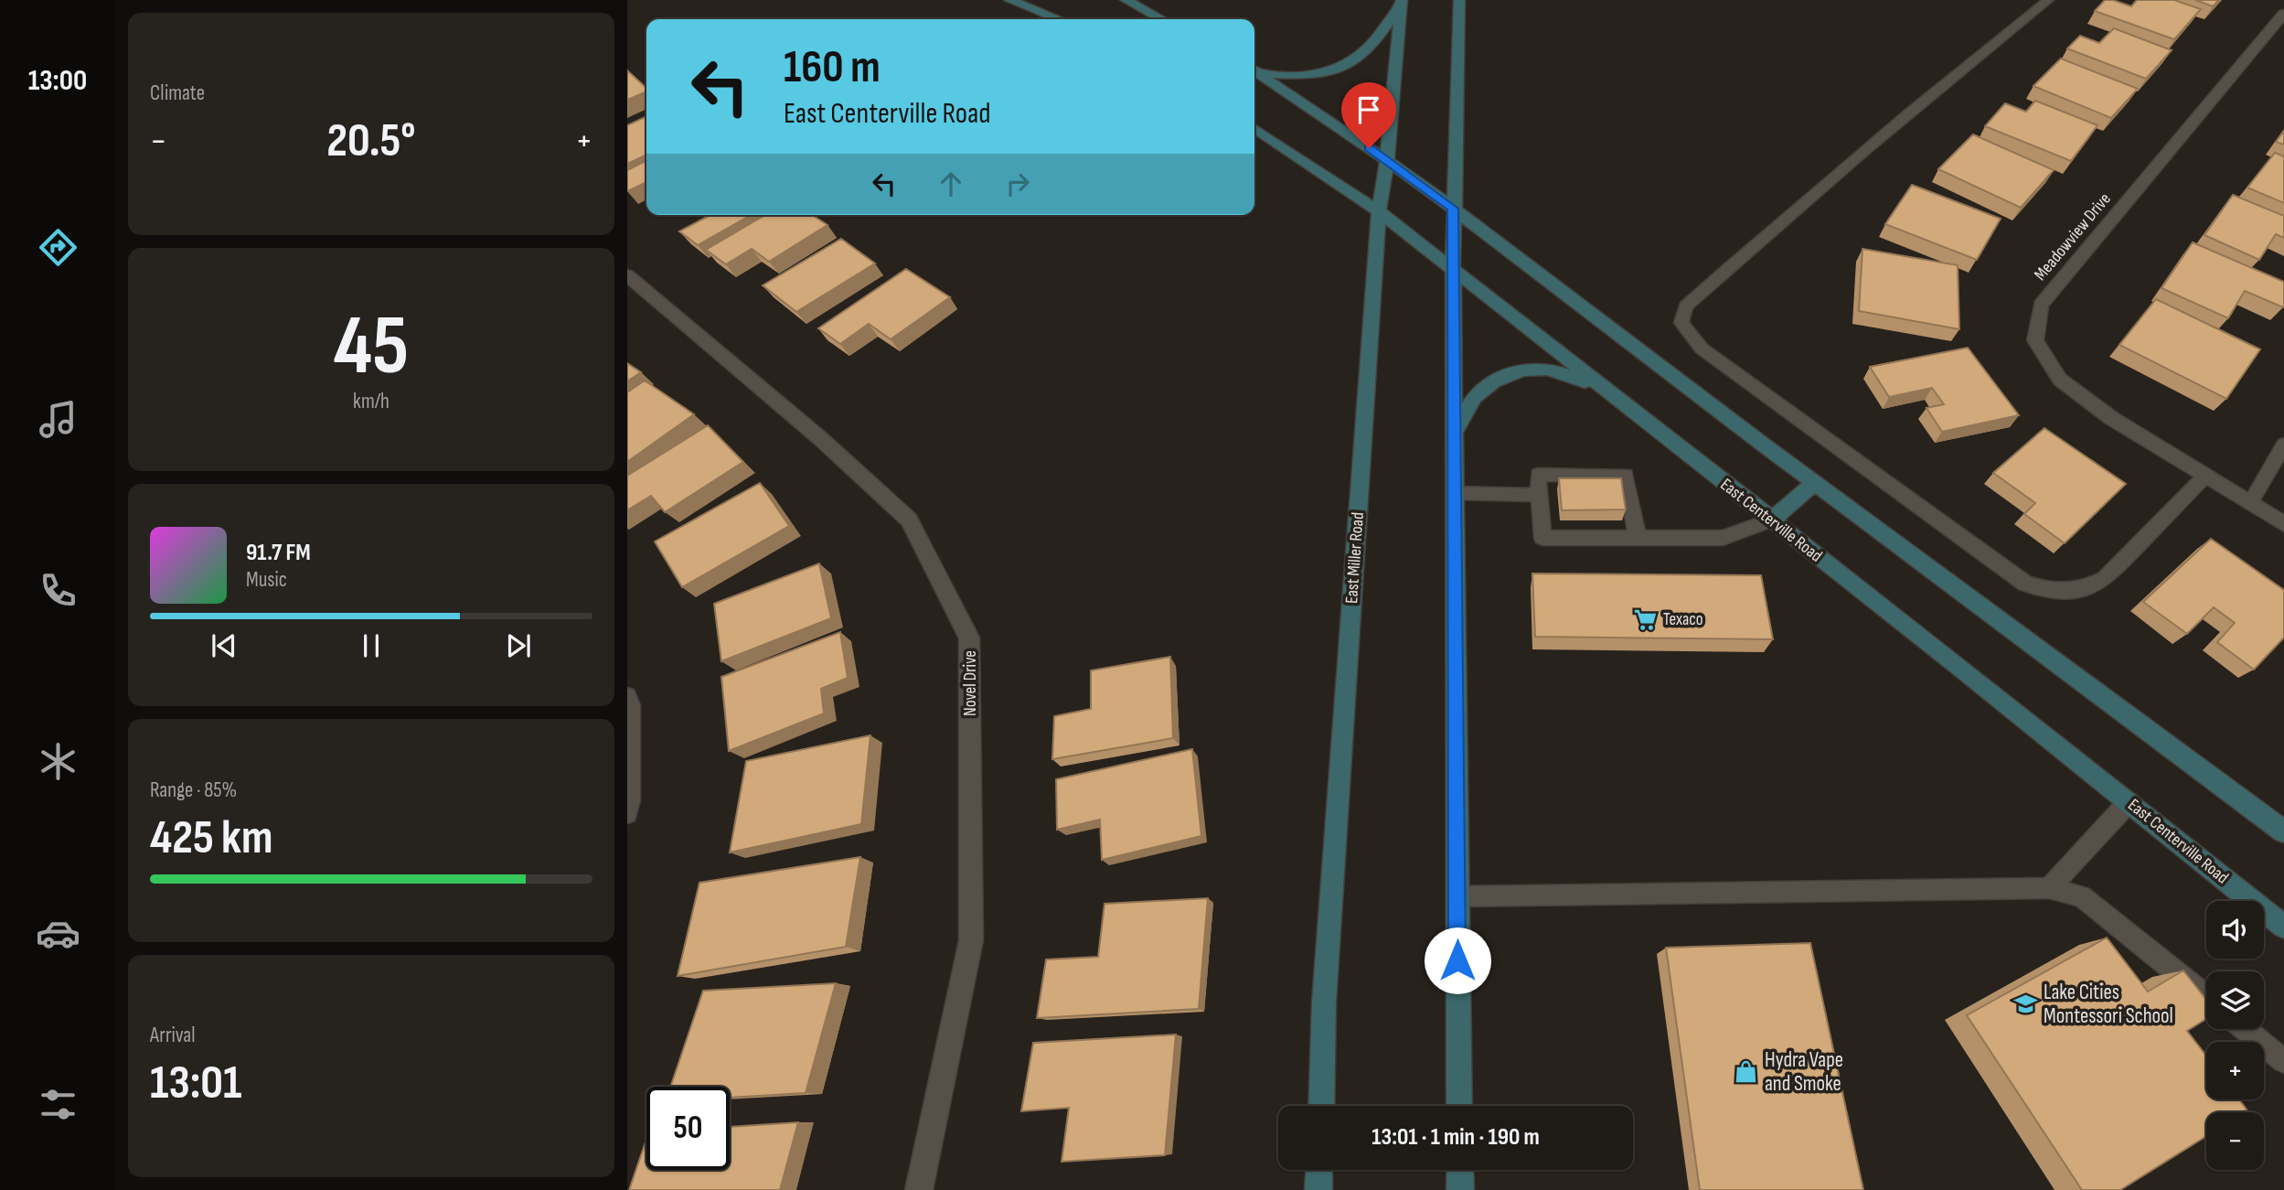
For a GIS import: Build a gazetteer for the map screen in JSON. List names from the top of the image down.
{
  "streets": {
    "main road": ["East Centerville Road", "East Miller Road"],
    "street": ["Meadowview Drive", "Novel Drive"]
  },
  "crossings": [
    ["East Centerville Road", "East Miller Road"]
  ],
  "places": {
    "supermarket": ["Texaco"],
    "school or university": ["Lake Cities Montessori School"],
    "shop": ["Hydra Vape and Smoke"]
  },
  "page": {
    "tabs": "13:00",
    "tile": [
      "Climate",
      ["45", "km/h"],
      ["Range · 85%", "425 km"],
      ["Arrival", "13:01"]
    ],
    "turn": ["160 m", "East Centerville Road"],
    "heat": ["−", "20.5°", "+"],
    "song": ["91.7 FM", "Music"],
    "map_buttons": ["+", "−"],
    "limit": "50",
    "trip": "13:01 · 1 min · 190 m"
  }
}
